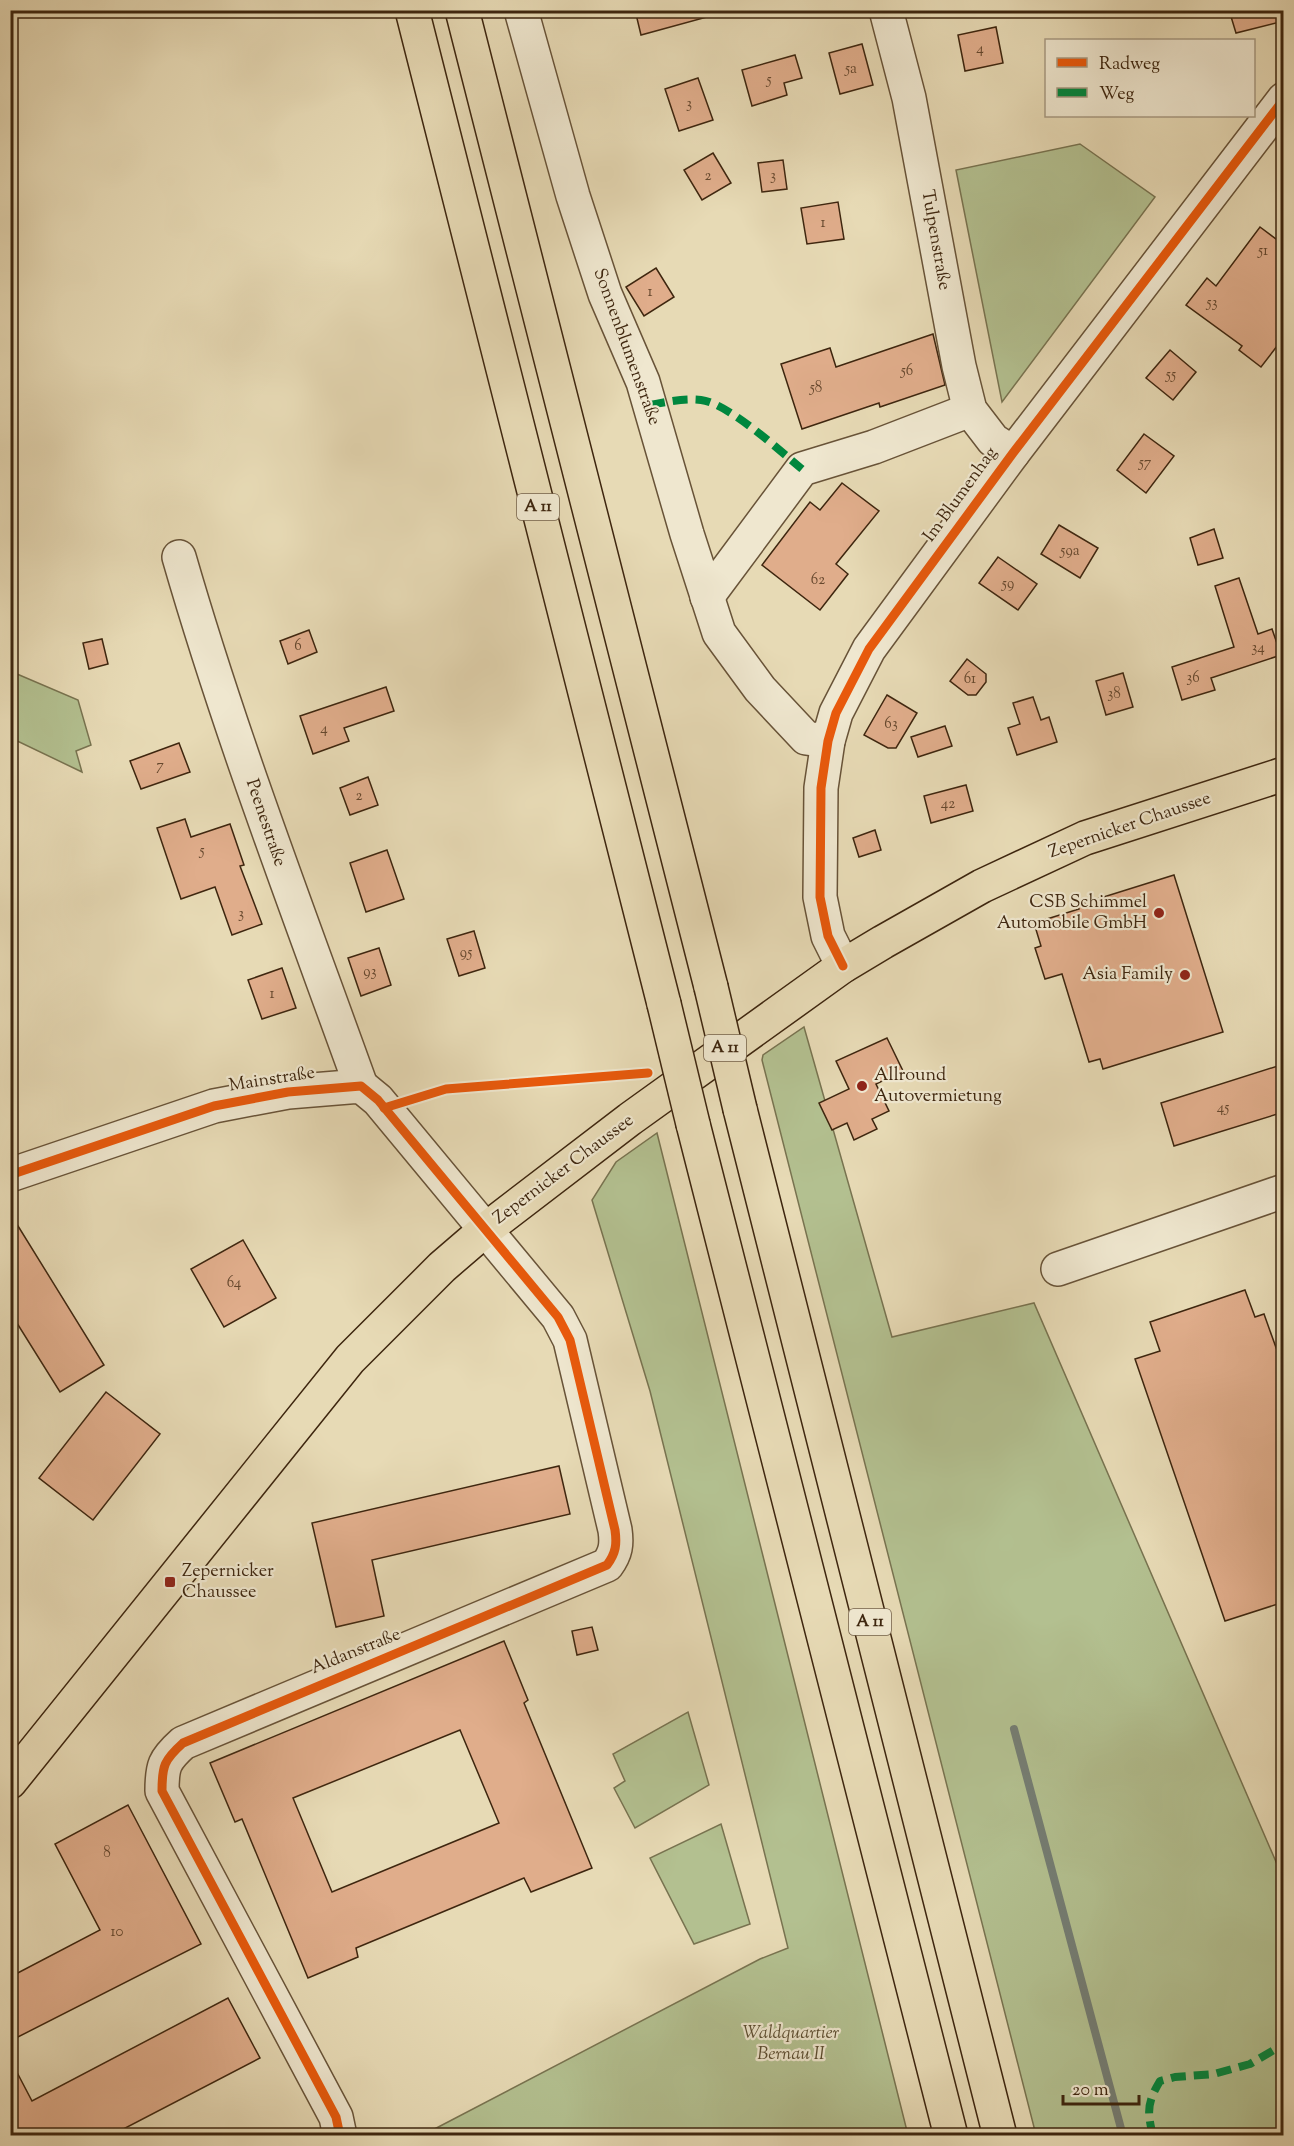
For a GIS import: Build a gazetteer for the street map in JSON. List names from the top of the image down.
{
  "streets": {
    "main road": ["A 11", "Zepernicker Chaussee"],
    "street": [
      "Tulpenstraße",
      "Sonnenblumenstraße",
      "Im Blumenhag",
      "Peenestraße",
      "Mainstraße",
      "Aldanstraße"
    ]
  },
  "crossings": [
    ["Tulpenstraße", "Im Blumenhag"],
    ["Sonnenblumenstraße", "Im Blumenhag"],
    ["Im Blumenhag", "Zepernicker Chaussee"],
    ["Peenestraße", "Mainstraße"],
    ["Zepernicker Chaussee", "Aldanstraße"]
  ],
  "parks": ["Waldquartier Bernau II"],
  "places": {
    "other": ["CSB Schimmel Automobile GmbH", "Asia Family", "Allround Autovermietung"],
    "transit": ["Zepernicker Chaussee"]
  },
  "house_numbers": [
    "4",
    "5a",
    "5",
    "3",
    "2",
    "3",
    "1",
    "51",
    "1",
    "53",
    "56",
    "55",
    "58",
    "57",
    "59a",
    "62",
    "59",
    "6",
    "34",
    "36",
    "61",
    "38",
    "63",
    "4",
    "7",
    "2",
    "42",
    "5",
    "3",
    "95",
    "93",
    "1",
    "45",
    "64",
    "8",
    "10"
  ],
  "legend": ["Radweg", "Weg"],
  "scale_bar": "20 m"
}
